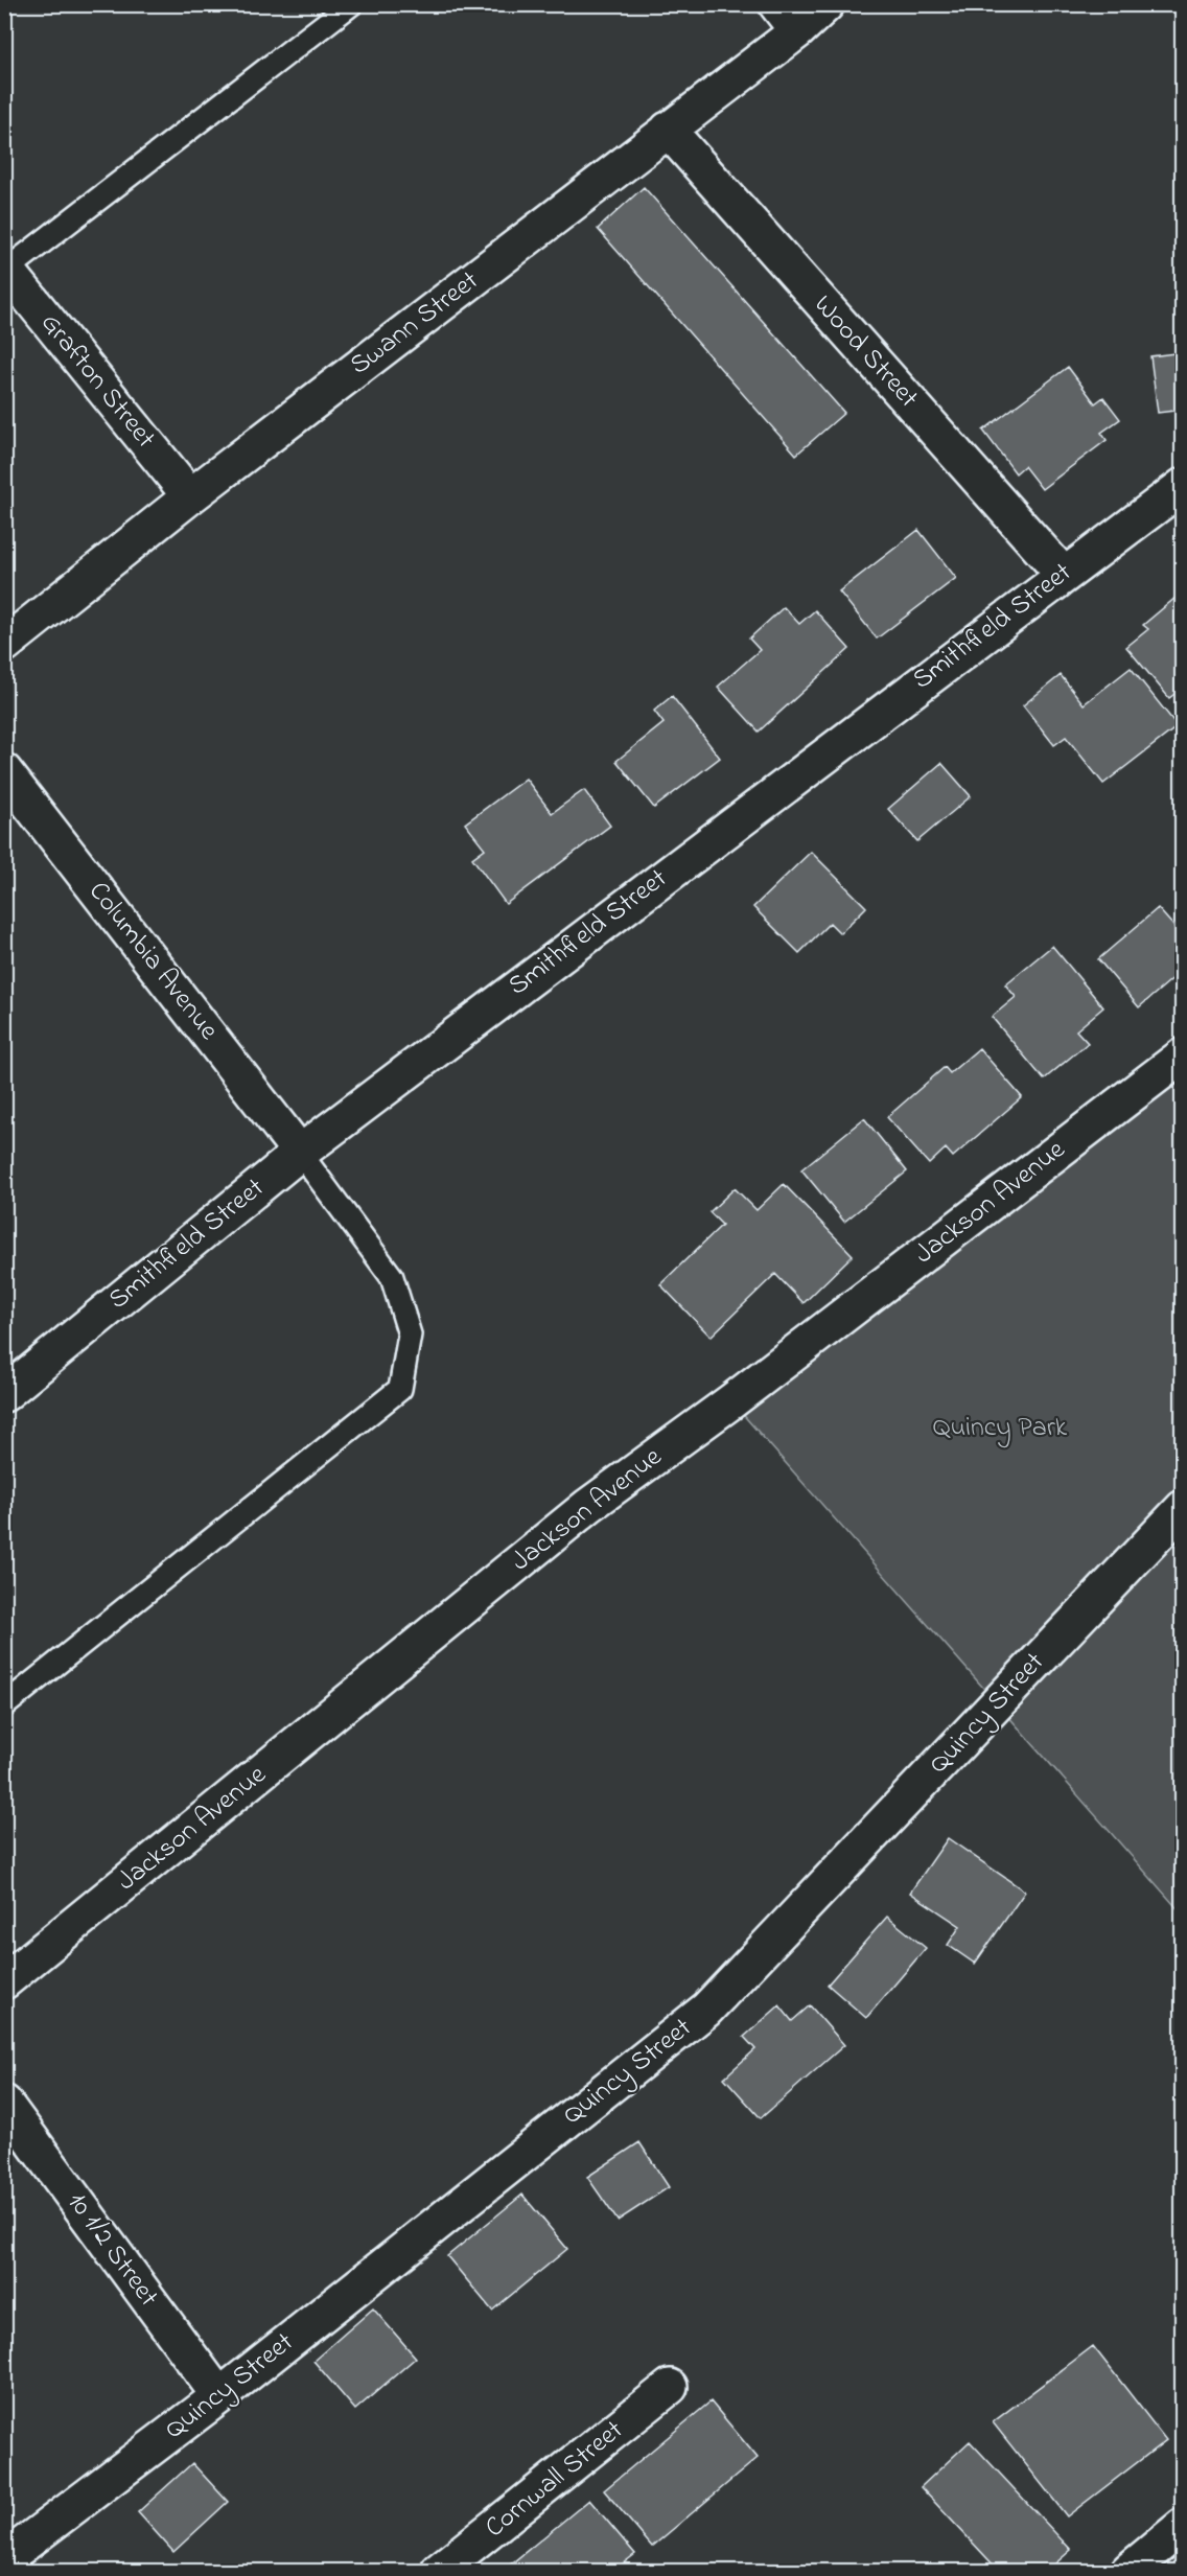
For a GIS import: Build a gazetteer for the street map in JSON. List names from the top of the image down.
{
  "streets": {
    "street": [
      "Swann Street",
      "Wood Street",
      "Grafton Street",
      "Smithfield Street",
      "Columbia Avenue",
      "Jackson Avenue",
      "Quincy Street",
      "10 1/2 Street",
      "Cornwall Street"
    ]
  },
  "crossings": [
    ["Swann Street", "Wood Street"],
    ["Swann Street", "Grafton Street"],
    ["Wood Street", "Smithfield Street"],
    ["Smithfield Street", "Columbia Avenue"],
    ["Quincy Street", "10 1/2 Street"]
  ],
  "parks": ["Quincy Park"]
}
